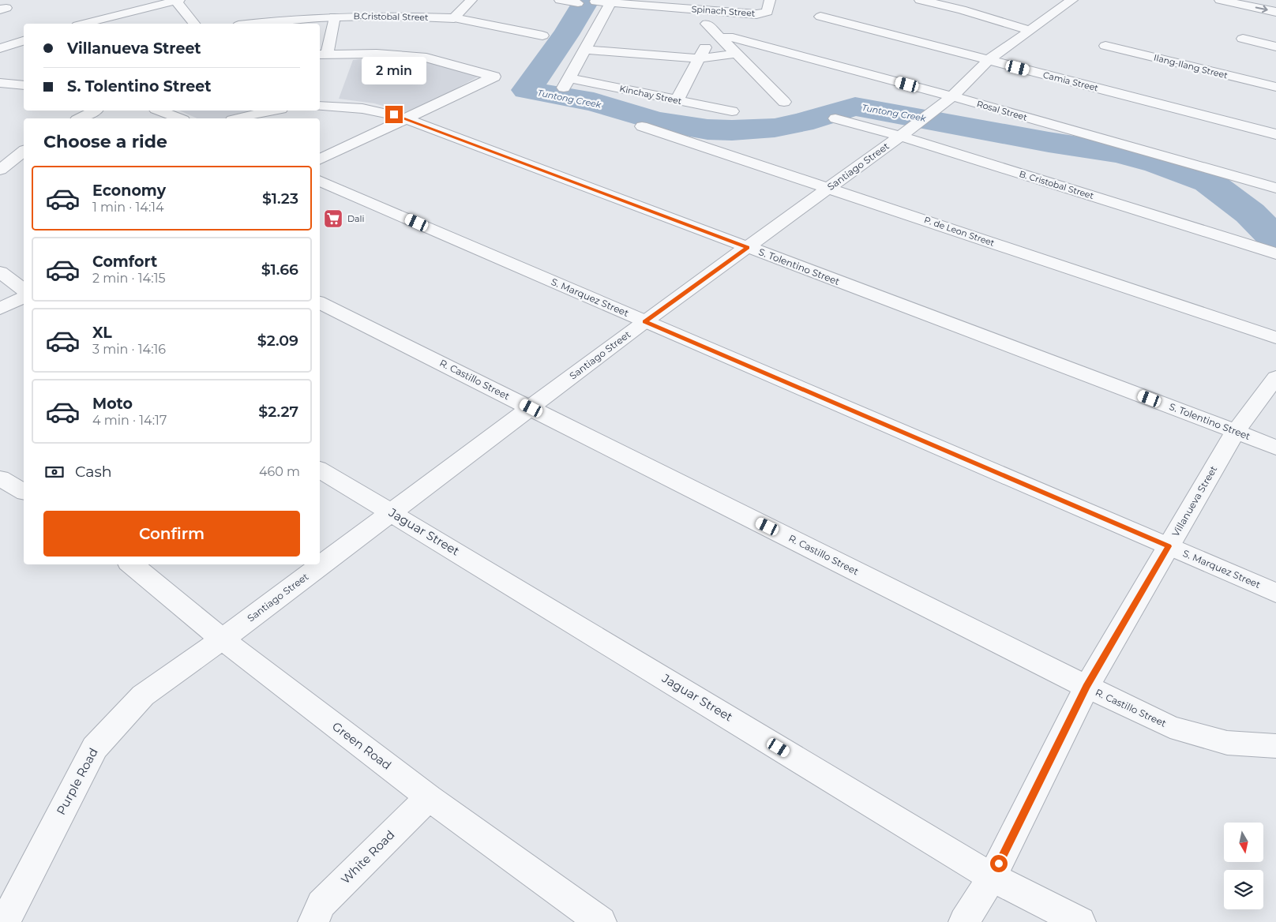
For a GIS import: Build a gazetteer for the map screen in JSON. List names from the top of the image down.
{
  "streets": {
    "street": [
      "Spinach Street",
      "B.Cristobal Street",
      "Ilang-Ilang Street",
      "Camia Street",
      "Kinchay Street",
      "Rosal Street",
      "Santiago Street",
      "B. Cristobal Street",
      "P. de Leon Street",
      "S. Tolentino Street",
      "S. Marquez Street",
      "R. Castillo Street",
      "Villanueva Street",
      "Jaguar Street",
      "Green Road",
      "Purple Road",
      "White Road"
    ]
  },
  "crossings": [
    ["Spinach Street", "Kinchay Street"],
    ["Camia Street", "Santiago Street"],
    ["Rosal Street", "Santiago Street"],
    ["Santiago Street", "B. Cristobal Street"],
    ["Santiago Street", "P. de Leon Street"],
    ["Santiago Street", "S. Tolentino Street"],
    ["Santiago Street", "S. Marquez Street"],
    ["Santiago Street", "R. Castillo Street"],
    ["Santiago Street", "Jaguar Street"],
    ["Santiago Street", "Green Road"],
    ["Santiago Street", "Purple Road"],
    ["S. Tolentino Street", "Villanueva Street"],
    ["S. Marquez Street", "Villanueva Street"],
    ["R. Castillo Street", "Villanueva Street"],
    ["Villanueva Street", "Jaguar Street"],
    ["Green Road", "Purple Road"],
    ["Green Road", "White Road"]
  ],
  "water": ["Tuntong Creek"],
  "places": {
    "supermarket": ["Dali"]
  },
  "north": "bottom",
  "page": {
    "banner": ["Villanueva Street", "S. Tolentino Street"],
    "bubble": "2 min",
    "heading": "Choose a ride",
    "list": [
      {
        "name": "Economy",
        "note": "1 min · 14:14",
        "value": "$1.23"
      },
      {
        "name": "Comfort",
        "note": "2 min · 14:15",
        "value": "$1.66"
      },
      {
        "name": "XL",
        "note": "3 min · 14:16",
        "value": "$2.09"
      },
      {
        "name": "Moto",
        "note": "4 min · 14:17",
        "value": "$2.27"
      }
    ],
    "pay": ["Cash", "460 m"],
    "buttons": "Confirm"
  }
}
